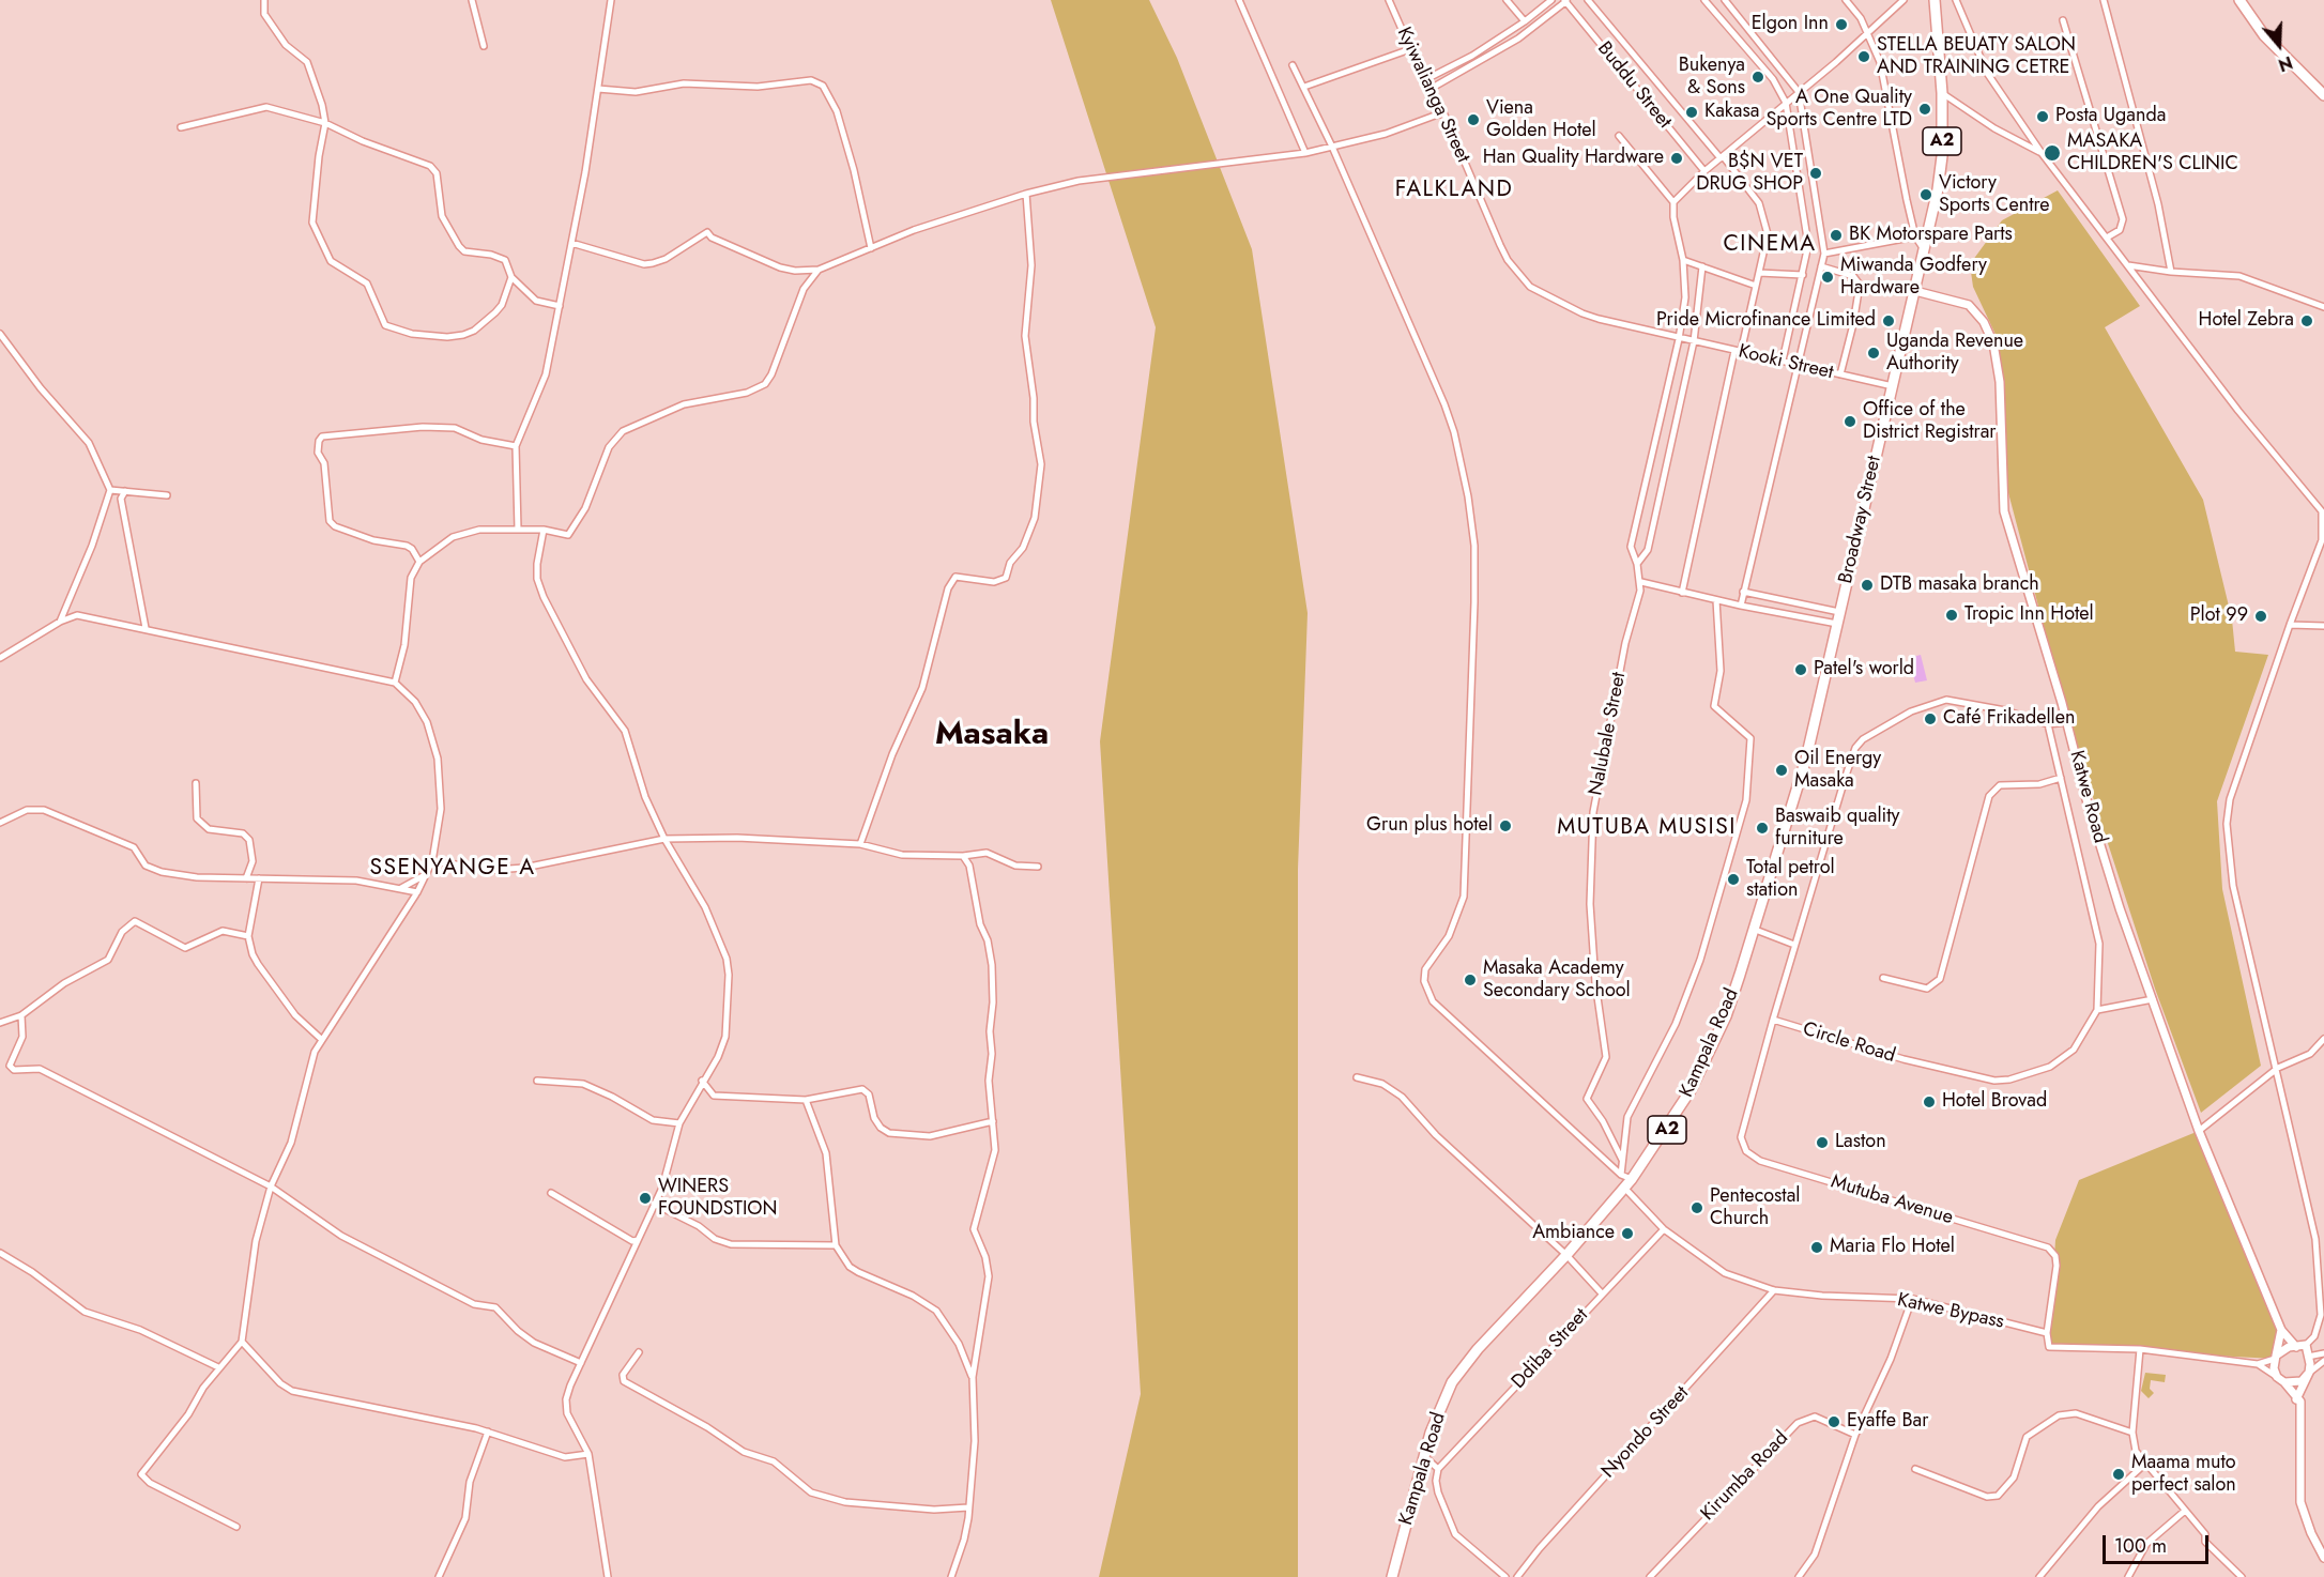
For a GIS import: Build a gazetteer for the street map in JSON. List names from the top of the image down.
{
  "streets": {
    "main road": ["A2", "Broadway Street", "Kampala Road"],
    "street": [
      "Buddu Street",
      "Kyiwalianga Street",
      "Kooki Street",
      "Nalubale Street",
      "Katwe Road",
      "Circle Road",
      "Mutuba Avenue",
      "Katwe Bypass",
      "Ddiba Street",
      "Nyondo Street",
      "Kirumba Road"
    ]
  },
  "crossings": [
    ["Kyiwalianga Street", "Kooki Street"],
    ["Kyiwalianga Street", "Nalubale Street"],
    ["Kooki Street", "Broadway Street"],
    ["Kooki Street", "Nalubale Street"],
    ["Broadway Street", "Katwe Road"],
    ["Broadway Street", "Kampala Road"],
    ["Katwe Road", "Katwe Bypass"],
    ["Kampala Road", "Katwe Bypass"],
    ["Circle Road", "Mutuba Avenue"],
    ["Mutuba Avenue", "Katwe Bypass"],
    ["Katwe Bypass", "Ddiba Street"],
    ["Katwe Bypass", "Nyondo Street"]
  ],
  "districts": [
    "FALKLAND",
    "CINEMA",
    "Masaka",
    "MUTUBA MUSISI",
    "SSENYANGE A"
  ],
  "places": [
    "Elgon Inn",
    "STELLA BEUATY SALON AND TRAINING CETRE",
    "Bukenya & Sons",
    "A One Quality Sports Centre LTD",
    "Kakasa",
    "Posta Uganda",
    "Viena Golden Hotel",
    "MASAKA CHILDREN'S CLINIC",
    "Han Quality Hardware",
    "B$N VET DRUG SHOP",
    "Victory Sports Centre",
    "BK Motorspare Parts",
    "Miwanda Godfery Hardware",
    "Pride Microfinance Limited",
    "Hotel Zebra",
    "Uganda Revenue Authority",
    "Office of the District Registrar",
    "DTB masaka branch",
    "Tropic Inn Hotel",
    "Plot 99",
    "Patel's world",
    "Café Frikadellen",
    "Oil Energy Masaka",
    "Grun plus hotel",
    "Baswaib quality furniture",
    "Total petrol station",
    "Masaka Academy Secondary School",
    "Hotel Brovad",
    "Laston",
    "WINERS FOUNDSTION",
    "Pentecostal Church",
    "Ambiance",
    "Maria Flo Hotel",
    "Eyaffe Bar",
    "Maama muto perfect salon"
  ],
  "scale_bar": "100 m",
  "north": "bottom"
}
